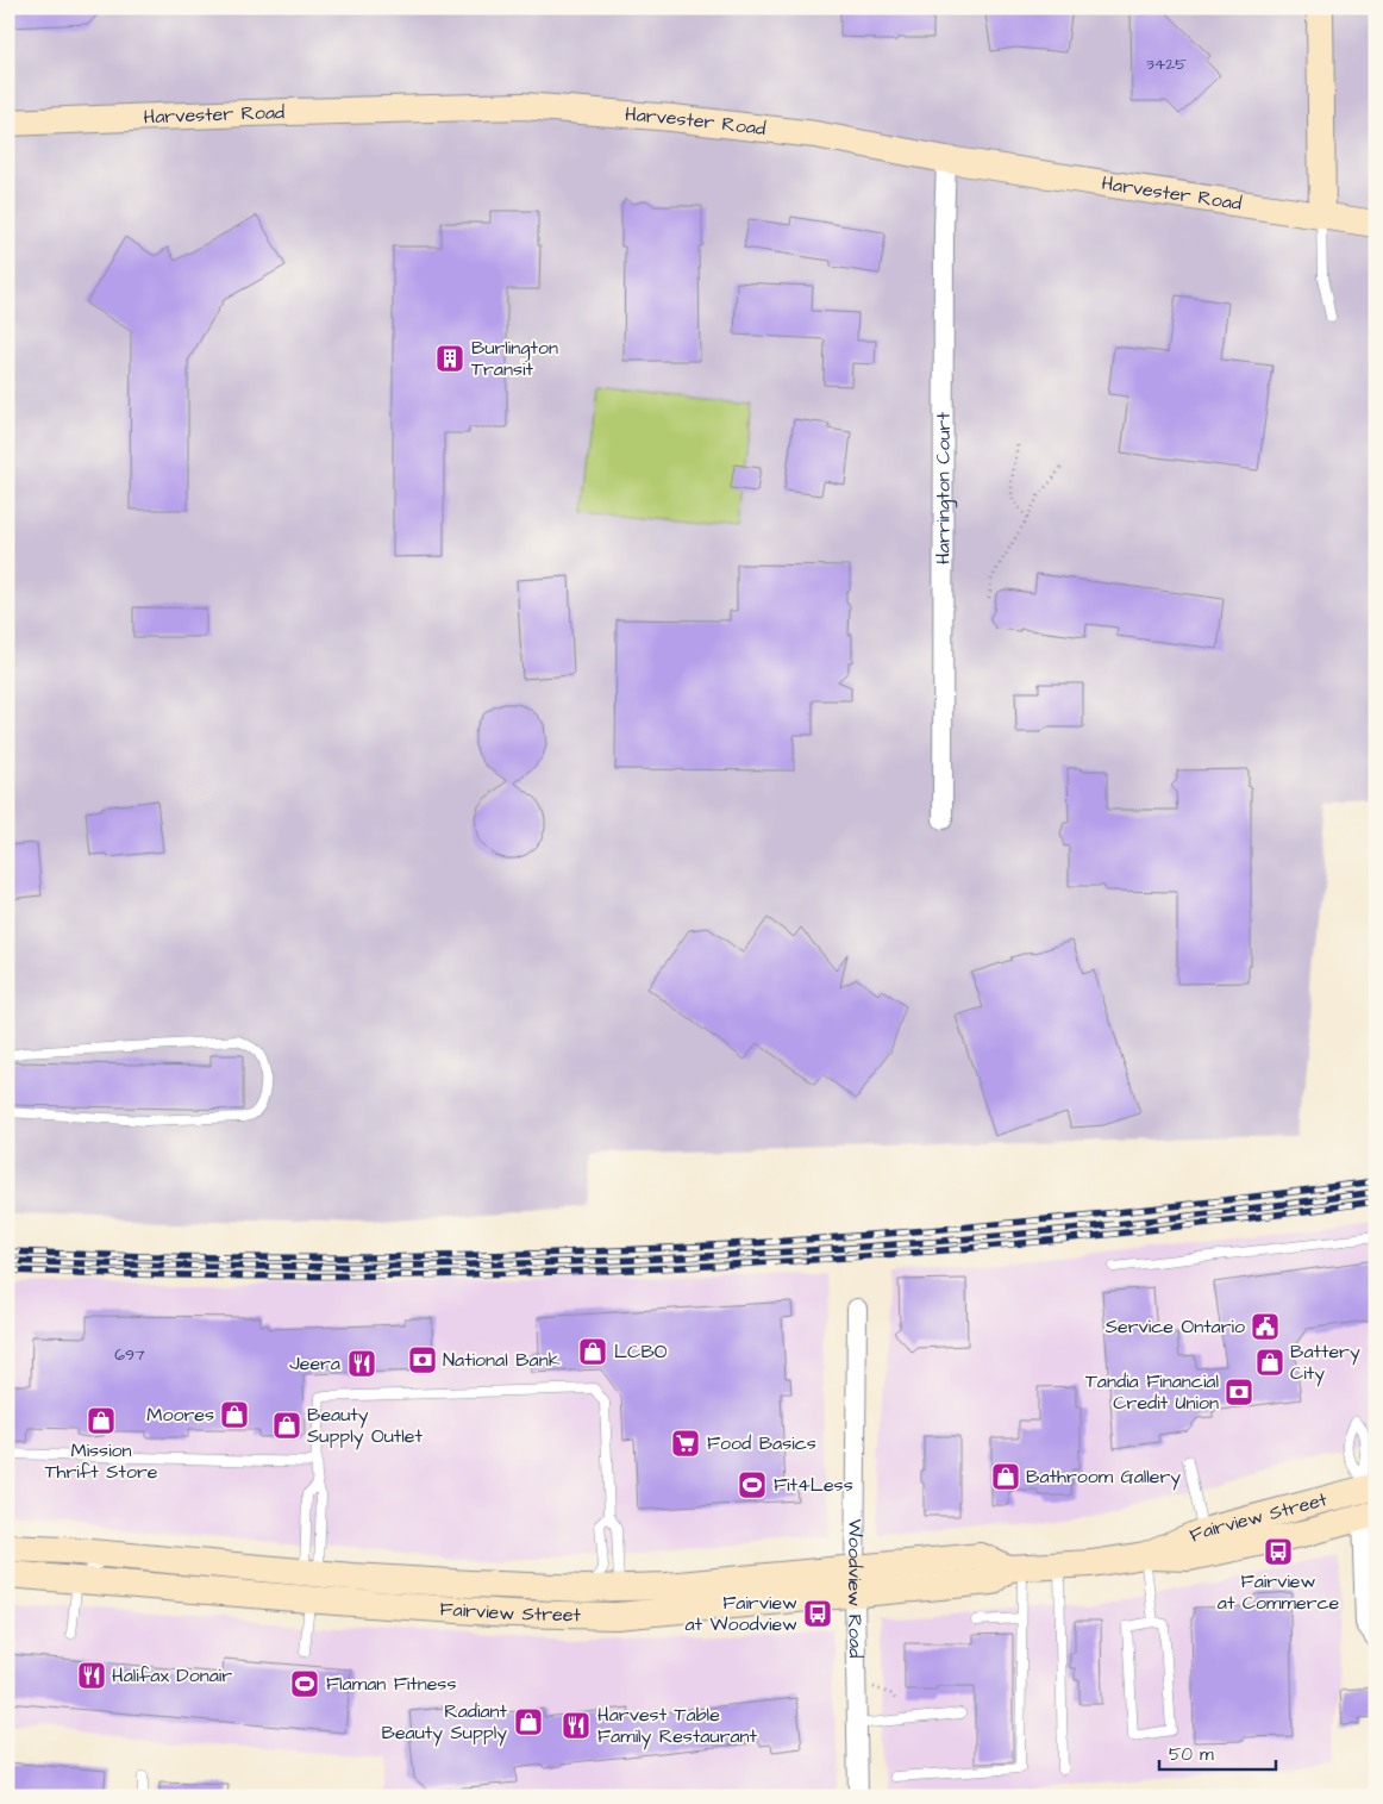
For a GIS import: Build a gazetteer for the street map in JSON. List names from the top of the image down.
{
  "streets": {
    "main road": ["Harvester Road", "Fairview Street"],
    "street": ["Harrington Court", "Woodview Road"]
  },
  "crossings": [
    ["Harvester Road", "Harrington Court"],
    ["Fairview Street", "Woodview Road"]
  ],
  "places": {
    "building": ["Burlington Transit"],
    "public building": ["Service Ontario"],
    "shop": [
      "LCBO",
      "Battery City",
      "Moores",
      "Mission Thrift Store",
      "Beauty Supply Outlet",
      "Bathroom Gallery",
      "Radiant Beauty Supply"
    ],
    "bank": ["National Bank", "Tandia Financial Credit Union"],
    "restaurant": ["Jeera", "Halifax Donair", "Harvest Table Family Restaurant"],
    "supermarket": ["Food Basics"],
    "sports": ["Fit4Less", "Flaman Fitness"],
    "bus stop": ["Fairview at Commerce", "Fairview at Woodview"]
  },
  "house_numbers": ["3425", "697"],
  "scale_bar": "50 m"
}
